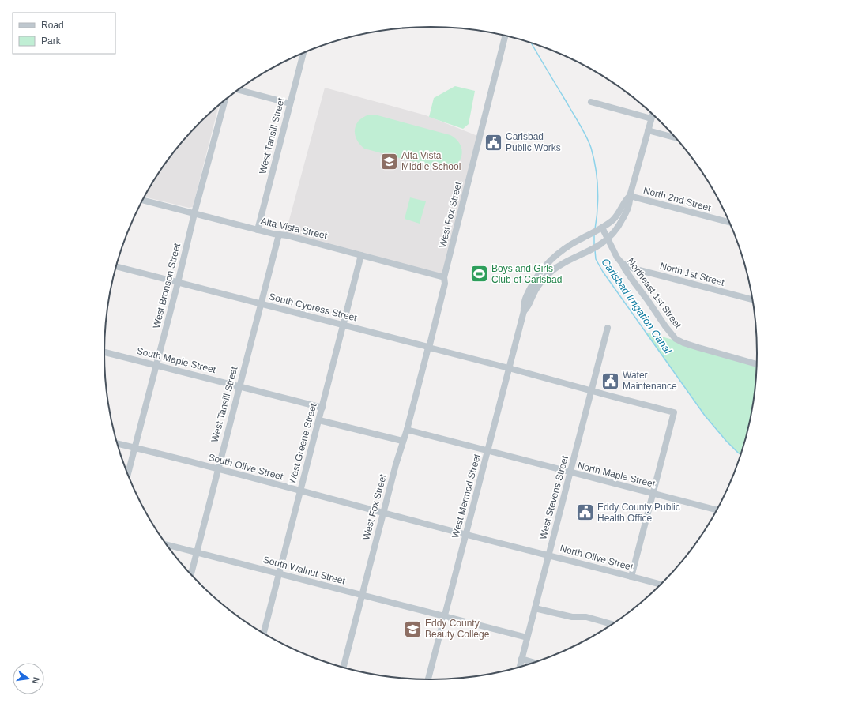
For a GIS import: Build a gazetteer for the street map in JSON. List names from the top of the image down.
{
  "streets": {
    "street": [
      "West Tansill Street",
      "North 2nd Street",
      "West Fox Street",
      "Alta Vista Street",
      "North 1st Street",
      "West Bronson Street",
      "Northeast 1st Street",
      "South Cypress Street",
      "South Maple Street",
      "West Greene Street",
      "South Olive Street",
      "North Maple Street",
      "West Mermod Street",
      "West Stevens Street",
      "North Olive Street",
      "South Walnut Street"
    ]
  },
  "crossings": [
    ["West Tansill Street", "Alta Vista Street"],
    ["West Tansill Street", "South Cypress Street"],
    ["West Tansill Street", "South Maple Street"],
    ["West Tansill Street", "South Olive Street"],
    ["West Tansill Street", "South Walnut Street"],
    ["West Fox Street", "Alta Vista Street"],
    ["West Fox Street", "South Cypress Street"],
    ["West Fox Street", "South Olive Street"],
    ["West Fox Street", "South Walnut Street"],
    ["Alta Vista Street", "West Bronson Street"],
    ["Alta Vista Street", "West Greene Street"],
    ["North 1st Street", "Northeast 1st Street"],
    ["West Bronson Street", "South Cypress Street"],
    ["West Bronson Street", "South Maple Street"],
    ["West Bronson Street", "South Olive Street"],
    ["South Cypress Street", "West Greene Street"],
    ["South Cypress Street", "North Maple Street"],
    ["South Cypress Street", "West Mermod Street"],
    ["South Cypress Street", "West Stevens Street"],
    ["South Maple Street", "West Greene Street"],
    ["West Greene Street", "South Olive Street"],
    ["West Greene Street", "South Walnut Street"],
    ["South Olive Street", "West Mermod Street"],
    ["South Olive Street", "North Olive Street"],
    ["North Maple Street", "West Mermod Street"],
    ["North Maple Street", "West Stevens Street"],
    ["West Mermod Street", "North Olive Street"],
    ["West Mermod Street", "South Walnut Street"],
    ["West Stevens Street", "North Olive Street"],
    ["West Stevens Street", "South Walnut Street"]
  ],
  "water": ["Carlsbad Irrigation Canal"],
  "places": {
    "public building": ["Carlsbad Public Works", "Water Maintenance", "Eddy County Public Health Office"],
    "school or university": ["Alta Vista Middle School", "Eddy County Beauty College"],
    "sports": ["Boys and Girls Club of Carlsbad"]
  },
  "legend": ["Road", "Park"],
  "north": "right"
}
